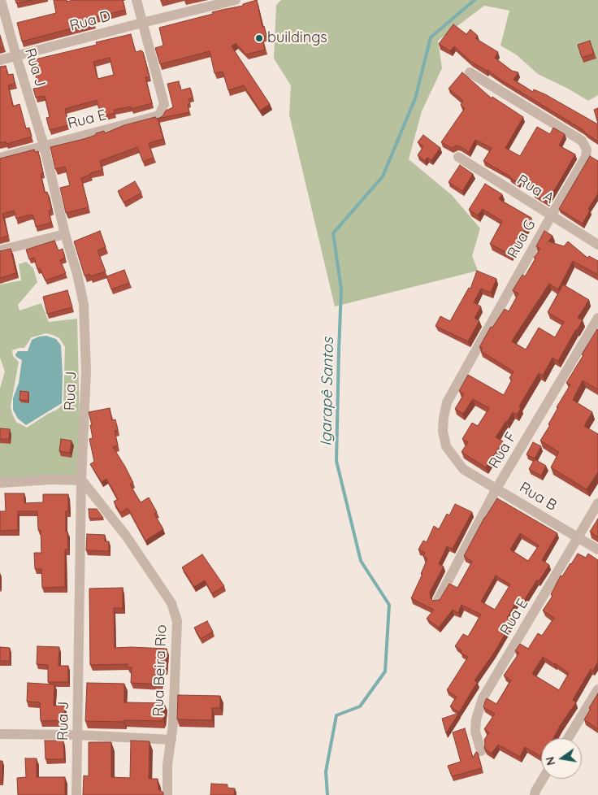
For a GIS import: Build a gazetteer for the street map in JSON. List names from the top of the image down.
{
  "streets": {
    "street": [
      "Rua D",
      "Rua J",
      "Rua E",
      "Rua A",
      "Rua G",
      "Rua F",
      "Rua B",
      "Rua Beira Rio"
    ]
  },
  "crossings": [
    ["Rua D", "Rua J"],
    ["Rua D", "Rua E"],
    ["Rua J", "Rua E"],
    ["Rua J", "Rua Beira Rio"],
    ["Rua E", "Rua B"],
    ["Rua A", "Rua G"],
    ["Rua G", "Rua B"],
    ["Rua F", "Rua B"]
  ],
  "water": ["Igarapê Santos"],
  "places": ["buildings"],
  "north": "left"
}
